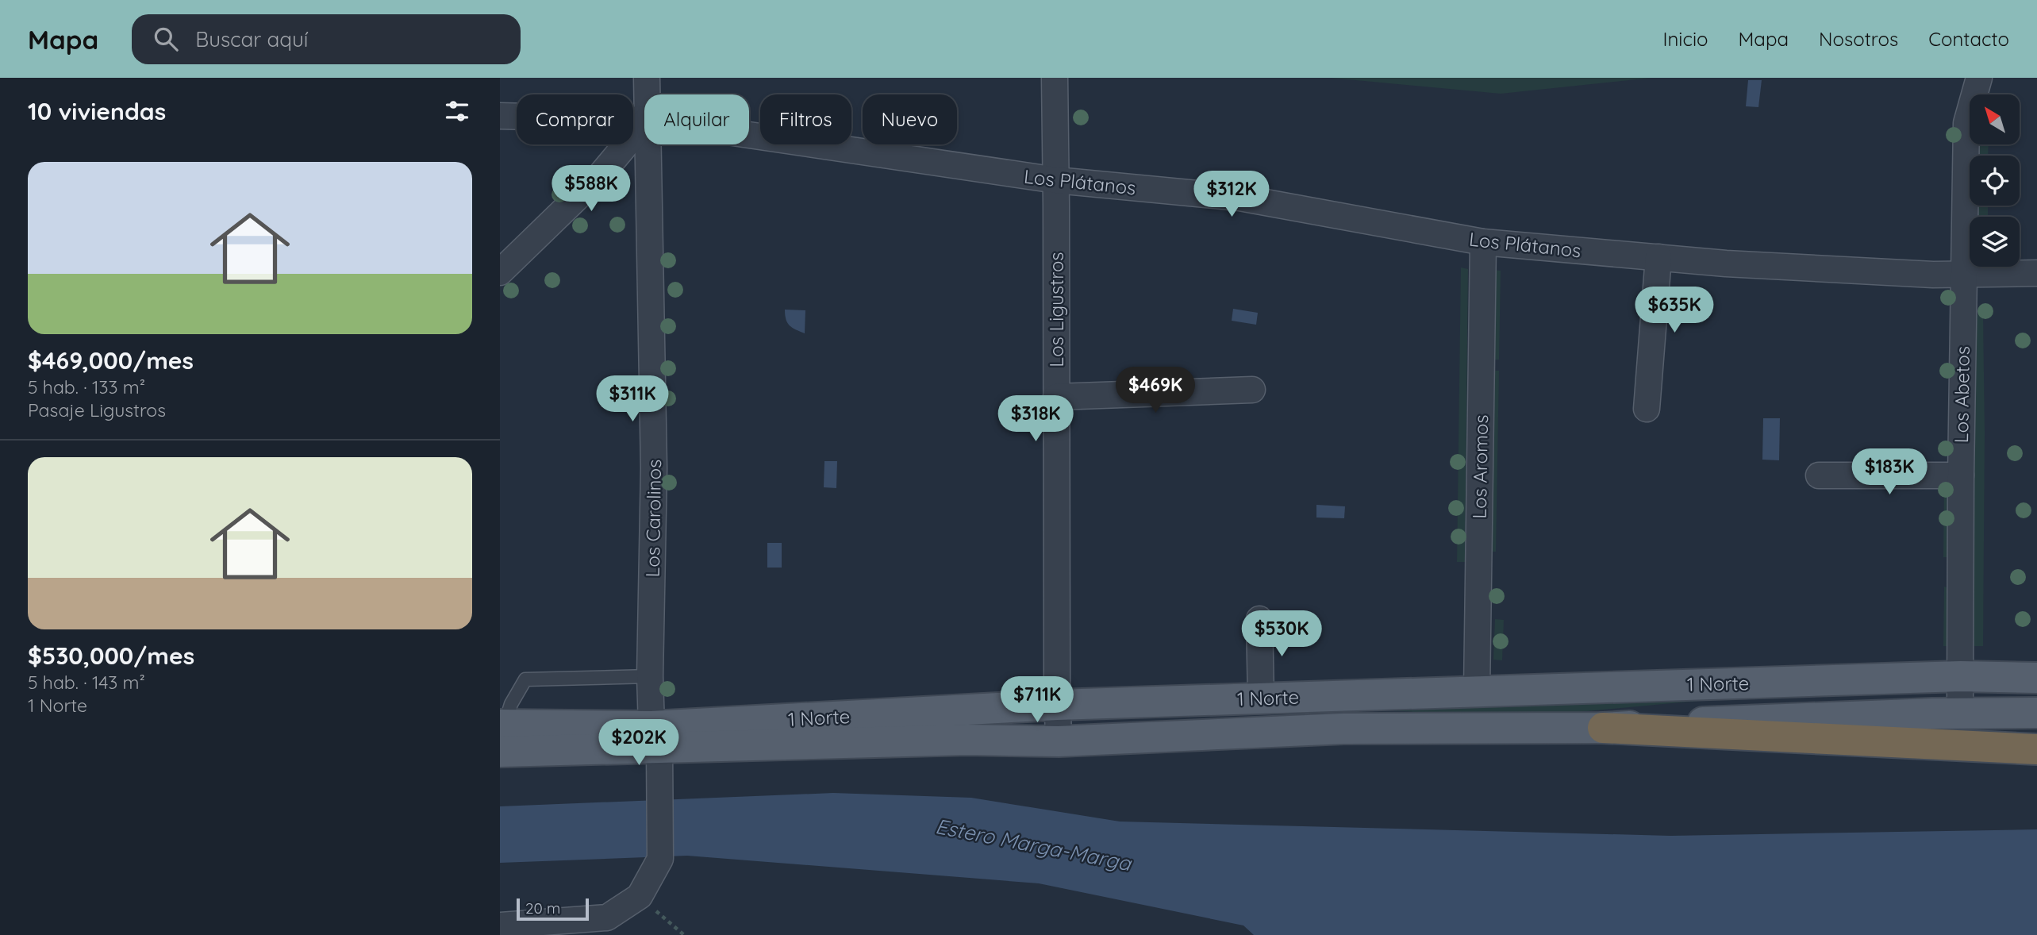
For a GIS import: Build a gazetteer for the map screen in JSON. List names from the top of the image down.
{
  "streets": {
    "main road": ["1 Norte"],
    "street": [
      "Los Plátanos",
      "Los Ligustros",
      "Los Abetos",
      "Los Aromos",
      "Los Carolinos"
    ]
  },
  "crossings": [
    ["Los Plátanos", "Los Ligustros"],
    ["Los Plátanos", "Los Abetos"],
    ["Los Plátanos", "Los Aromos"],
    ["Los Ligustros", "1 Norte"],
    ["Los Abetos", "1 Norte"],
    ["Los Aromos", "1 Norte"],
    ["Los Carolinos", "1 Norte"]
  ],
  "water": ["Estero Marga-Marga"],
  "scale_bar": "20 m",
  "north": "top left",
  "page": {
    "header": "Mapa",
    "search": "Buscar aquí",
    "nav": [
      "Inicio",
      "Mapa",
      "Nosotros",
      "Contacto"
    ],
    "heading": "10 viviendas",
    "chip": [
      "Comprar",
      "Alquilar",
      "Filtros",
      "Nuevo"
    ],
    "list": [
      {
        "name": "$469,000/mes",
        "note": "5 hab. · 133 m² · Pasaje Ligustros"
      },
      {
        "name": "$530,000/mes",
        "note": "5 hab. · 143 m² · 1 Norte"
      }
    ],
    "price": [
      "$588K",
      "$312K",
      "$635K",
      "$469K",
      "$311K",
      "$318K",
      "$183K",
      "$530K",
      "$711K",
      "$202K"
    ],
    "scale": "20 m"
  }
}
